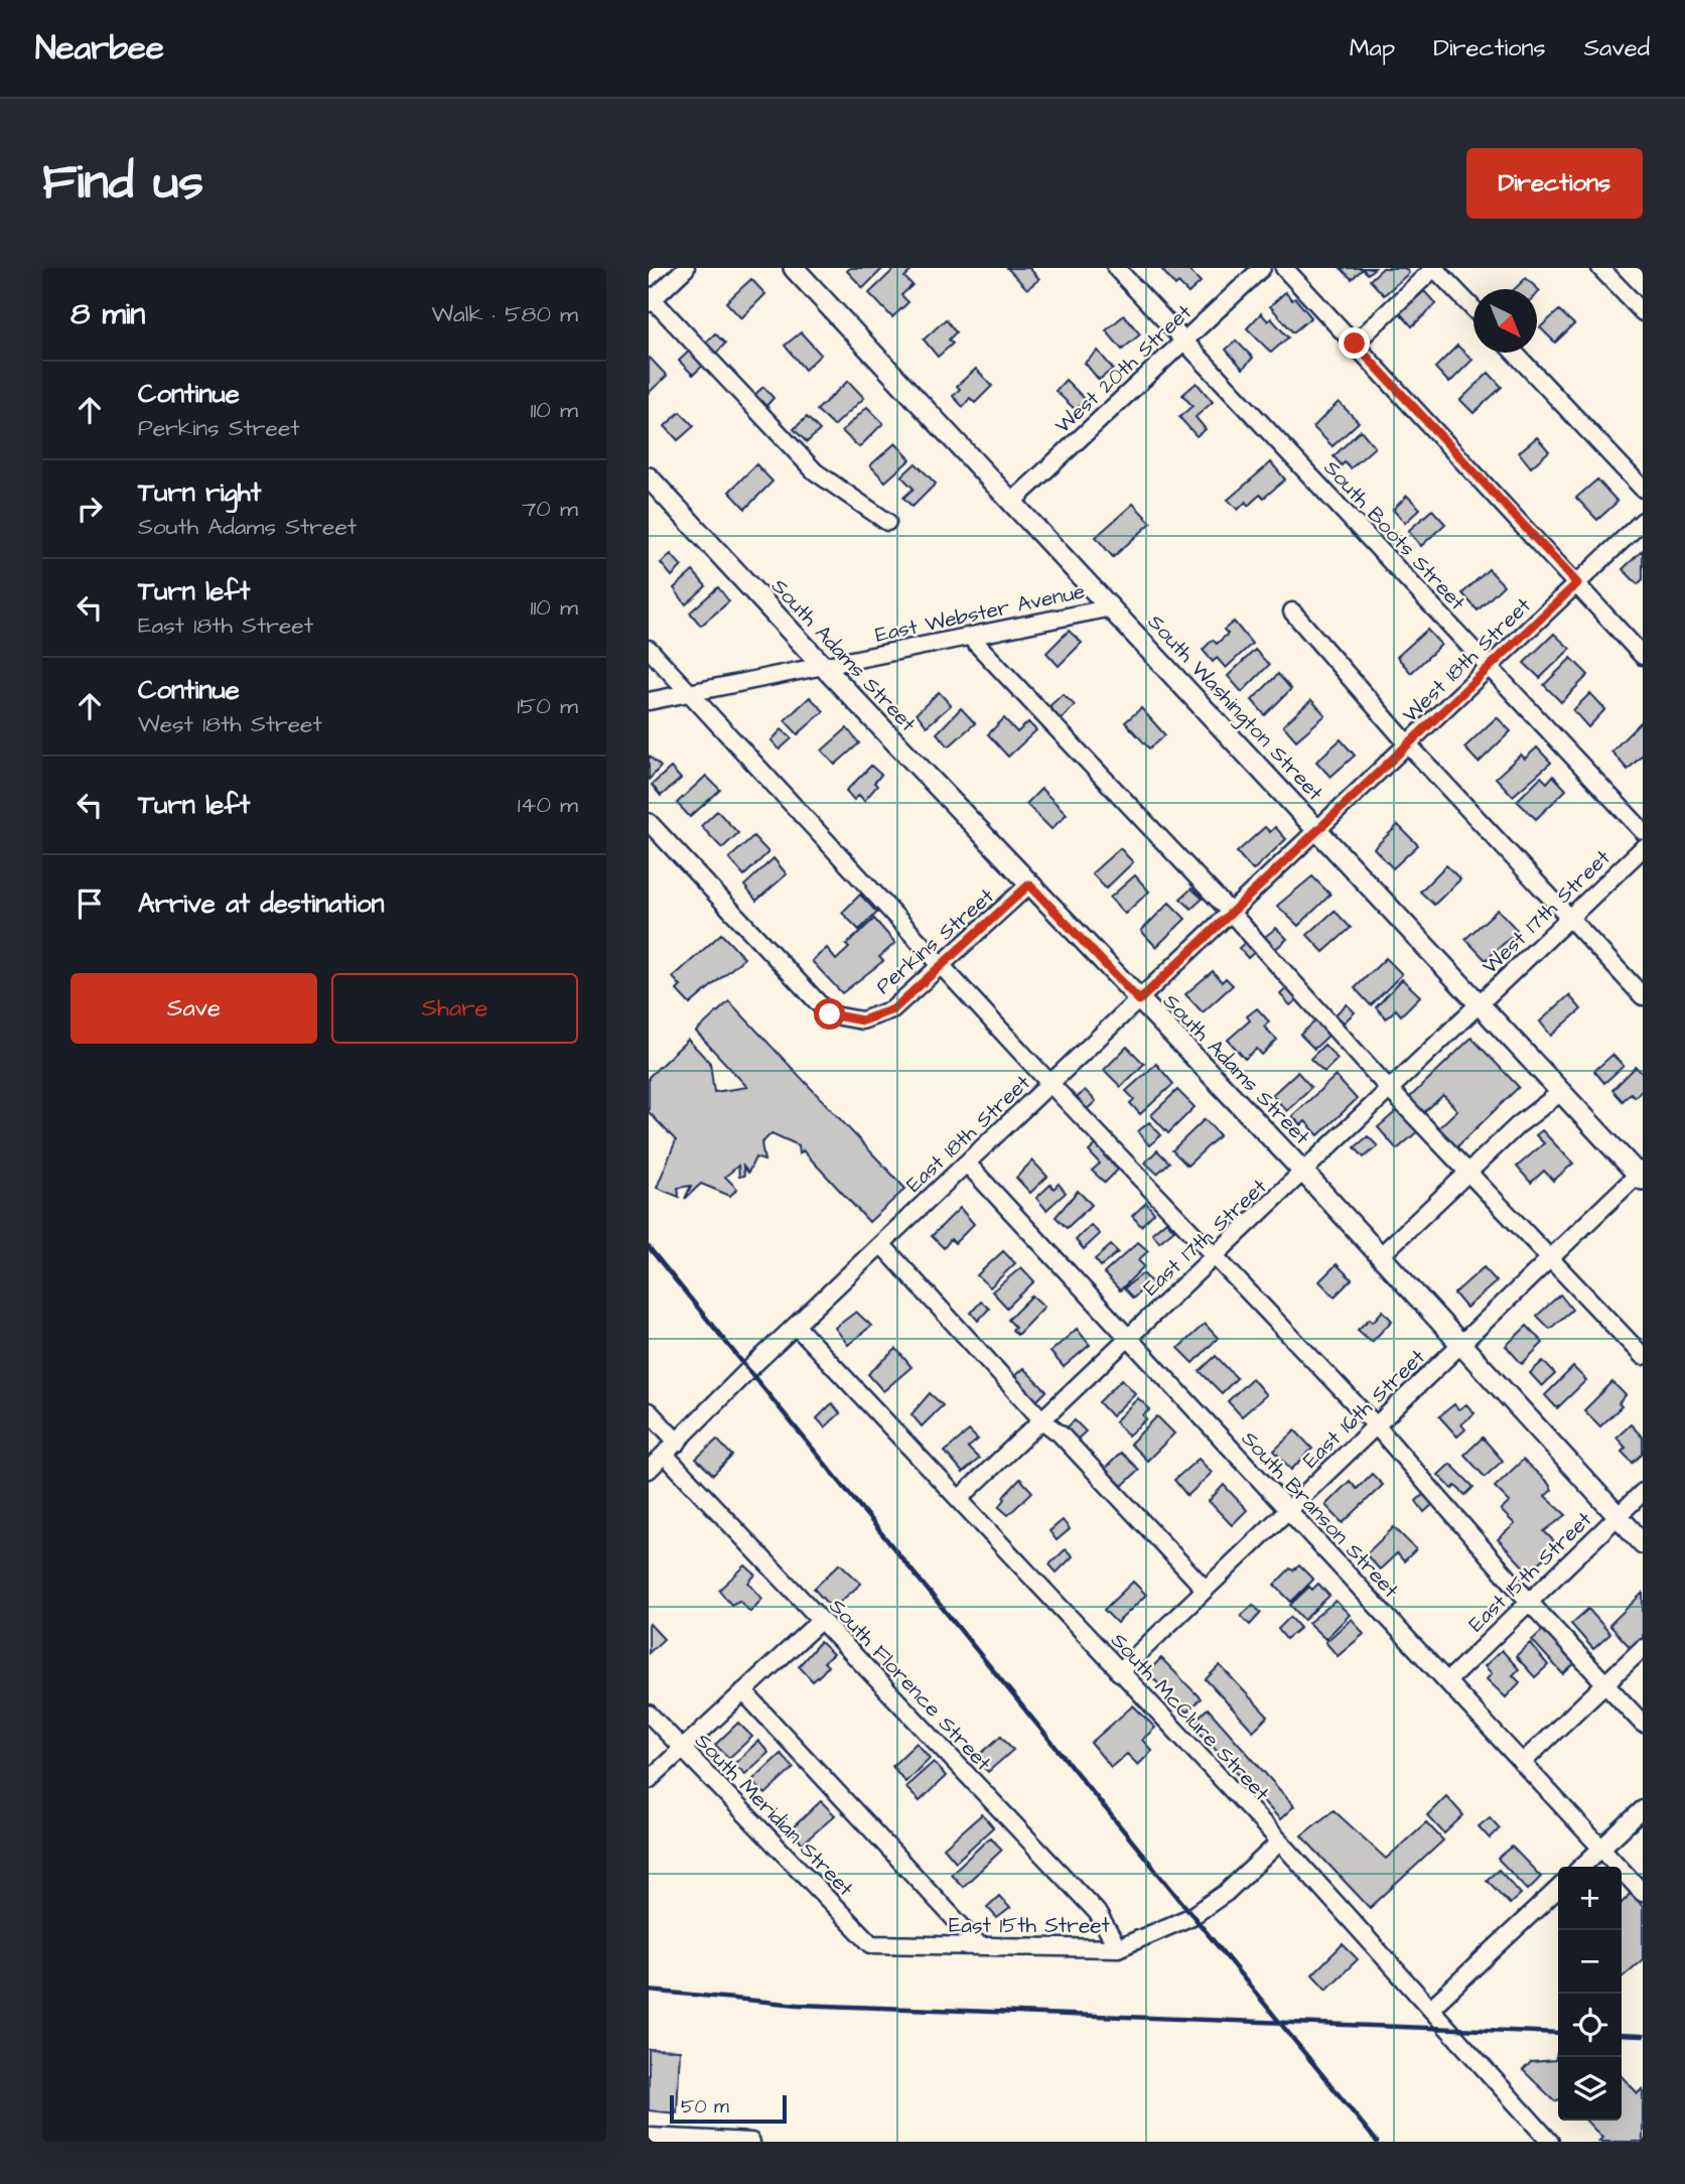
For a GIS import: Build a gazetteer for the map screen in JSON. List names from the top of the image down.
{
  "streets": {
    "main road": ["South Adams Street", "South Washington Street"],
    "street": [
      "West 20th Street",
      "South Boots Street",
      "East Webster Avenue",
      "West 18th Street",
      "West 17th Street",
      "Perkins Street",
      "East 18th Street",
      "East 17th Street",
      "East 16th Street",
      "South Branson Street",
      "East 15th Street",
      "South Florence Street",
      "South McClure Street",
      "South Meridian Street"
    ]
  },
  "crossings": [
    ["West 20th Street", "South Boots Street"],
    ["West 20th Street", "South Washington Street"],
    ["South Boots Street", "West 18th Street"],
    ["East Webster Avenue", "South Adams Street"],
    ["East Webster Avenue", "South Washington Street"],
    ["South Adams Street", "Perkins Street"],
    ["South Adams Street", "East 18th Street"],
    ["South Adams Street", "East 17th Street"],
    ["South Adams Street", "East 16th Street"],
    ["South Adams Street", "East 15th Street"],
    ["West 18th Street", "South Washington Street"],
    ["West 18th Street", "East 18th Street"],
    ["South Washington Street", "West 17th Street"],
    ["South Washington Street", "East 18th Street"],
    ["South Washington Street", "East 17th Street"],
    ["South Washington Street", "East 16th Street"],
    ["West 17th Street", "East 17th Street"],
    ["East 18th Street", "South Branson Street"],
    ["East 18th Street", "South Florence Street"],
    ["East 18th Street", "South McClure Street"],
    ["East 17th Street", "South Branson Street"],
    ["East 17th Street", "South McClure Street"],
    ["East 16th Street", "South Branson Street"],
    ["East 16th Street", "South McClure Street"],
    ["South Branson Street", "East 15th Street"],
    ["East 15th Street", "South Florence Street"],
    ["East 15th Street", "South McClure Street"],
    ["East 15th Street", "South Meridian Street"]
  ],
  "scale_bar": "50 m",
  "north": "bottom right",
  "page": {
    "header": "Nearbee",
    "nav": ["Map", "Directions", "Saved"],
    "buttons": [
      "Directions",
      ["Save", "Share"]
    ],
    "title": "Find us",
    "heading": ["8 min", "Walk · 580 m"],
    "list": [
      ["Continue", "Perkins Street", "110 m"],
      ["Turn right", "South Adams Street", "70 m"],
      ["Turn left", "East 18th Street", "110 m"],
      ["Continue", "West 18th Street", "150 m"],
      ["Turn left", "140 m"],
      "Arrive at destination"
    ],
    "map_buttons": ["+", "−"],
    "scale": "50 m"
  }
}
